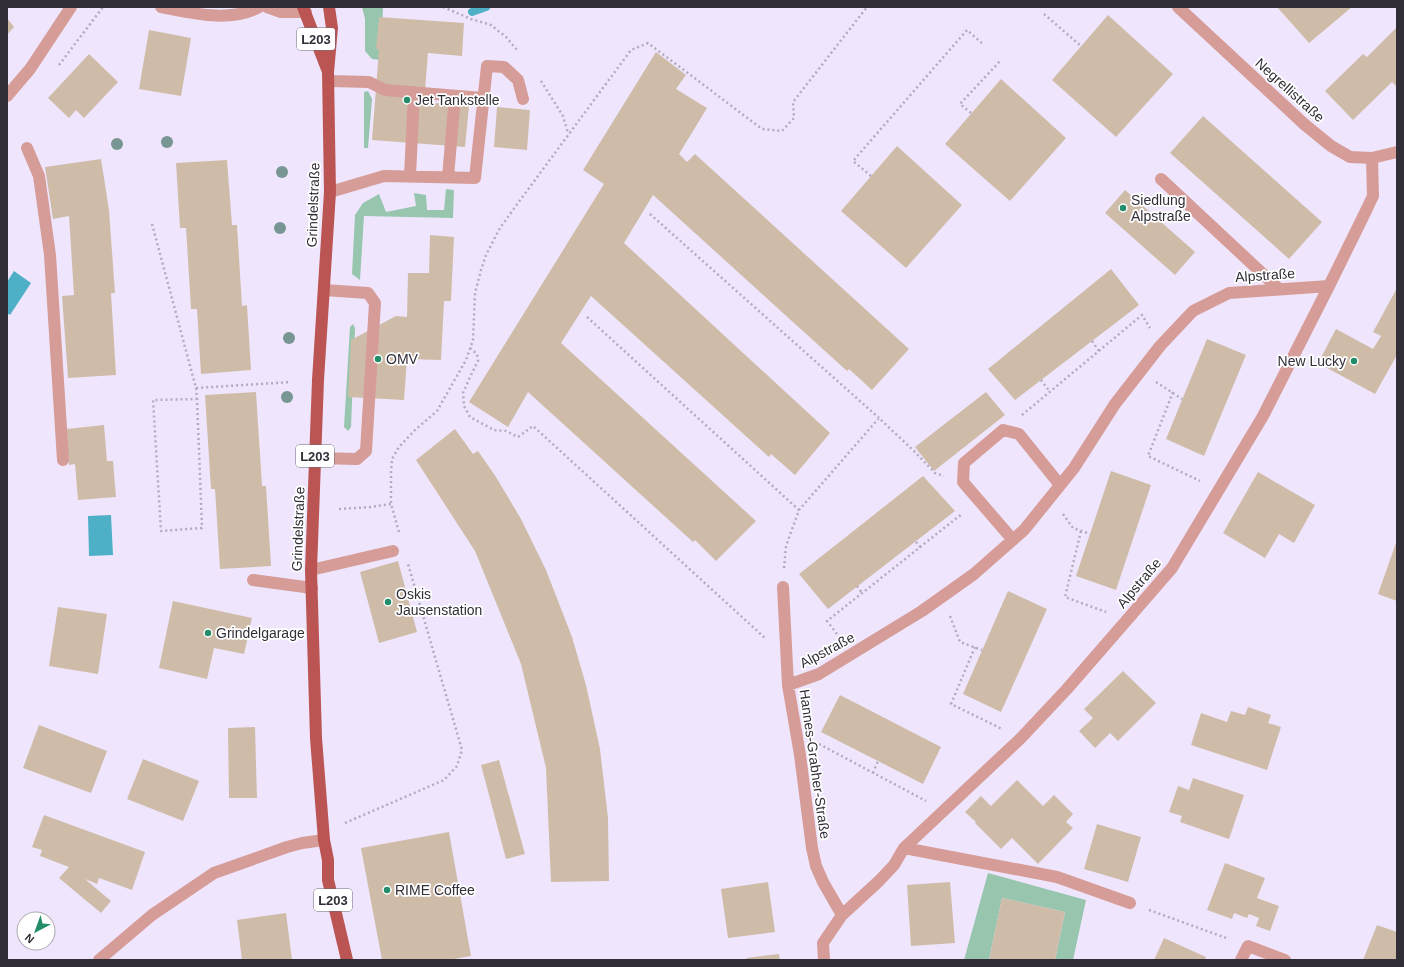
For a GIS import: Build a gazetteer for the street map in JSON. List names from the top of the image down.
{
  "streets": {
    "main road": ["L203", "Grindelstraße"],
    "street": ["Negrellistraße", "Alpstraße", "Hannes-Grabher-Straße"]
  },
  "crossings": [
    ["Negrellistraße", "Alpstraße"],
    ["Alpstraße", "Hannes-Grabher-Straße"]
  ],
  "places": [
    "Jet Tankstelle",
    "Siedlung Alpstraße",
    "OMV",
    "New Lucky",
    "Oskis Jausenstation",
    "Grindelgarage",
    "RIME Coffee"
  ],
  "north": "bottom left"
}
